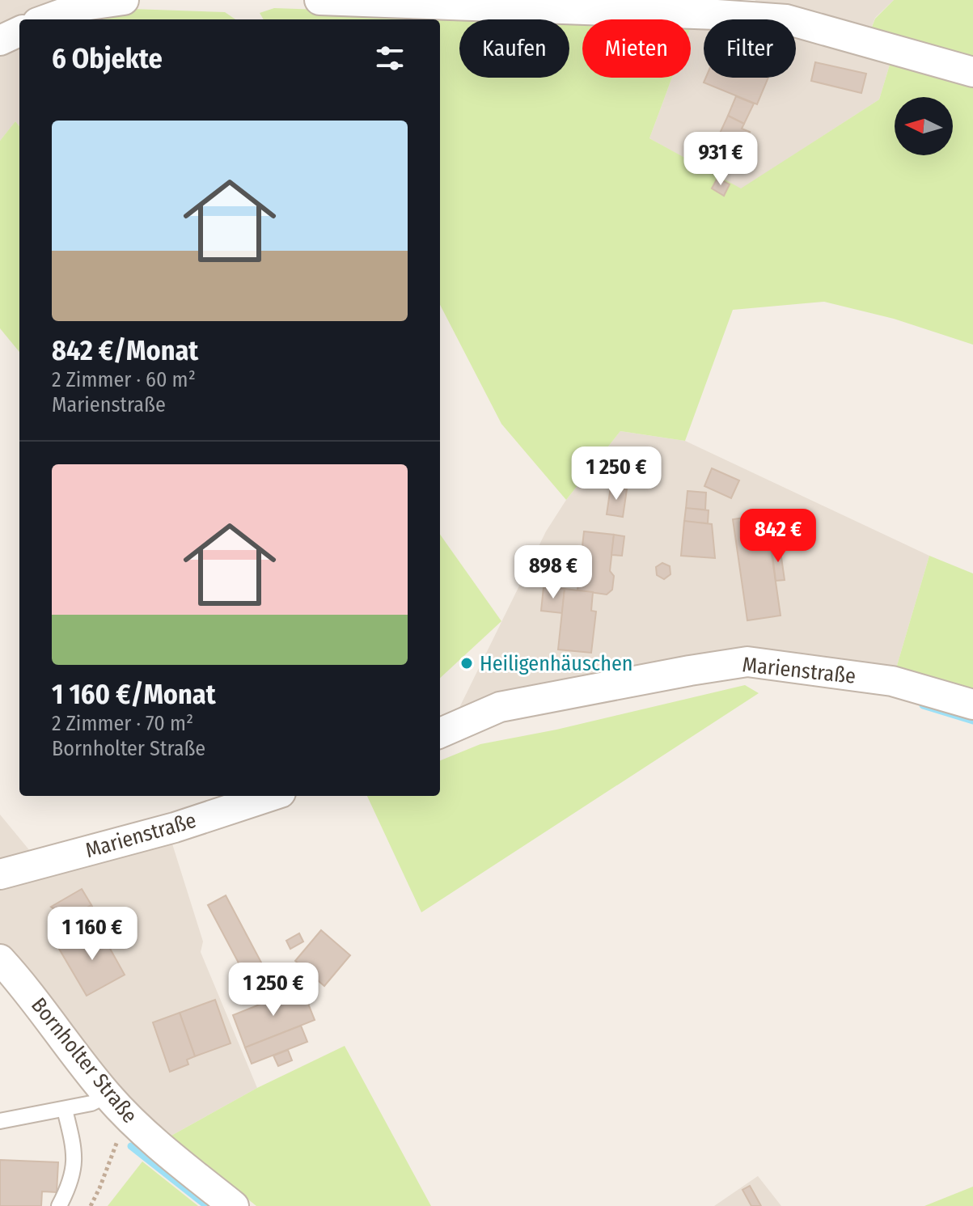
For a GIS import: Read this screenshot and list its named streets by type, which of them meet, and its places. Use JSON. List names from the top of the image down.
{
  "streets": {
    "street": ["Marienstraße", "Bornholter Straße"]
  },
  "places": ["Heiligenhäuschen"],
  "north": "left",
  "page": {
    "chip": ["Kaufen", "Mieten", "Filter"],
    "heading": "6 Objekte",
    "list": [
      {
        "name": "842 €/Monat",
        "note": "2 Zimmer · 60 m² · Marienstraße"
      },
      {
        "name": "1 160 €/Monat",
        "note": "2 Zimmer · 70 m² · Bornholter Straße"
      }
    ],
    "price": [
      "931 €",
      "1 250 €",
      "842 €",
      "898 €",
      "1 160 €",
      "1 250 €"
    ]
  }
}
